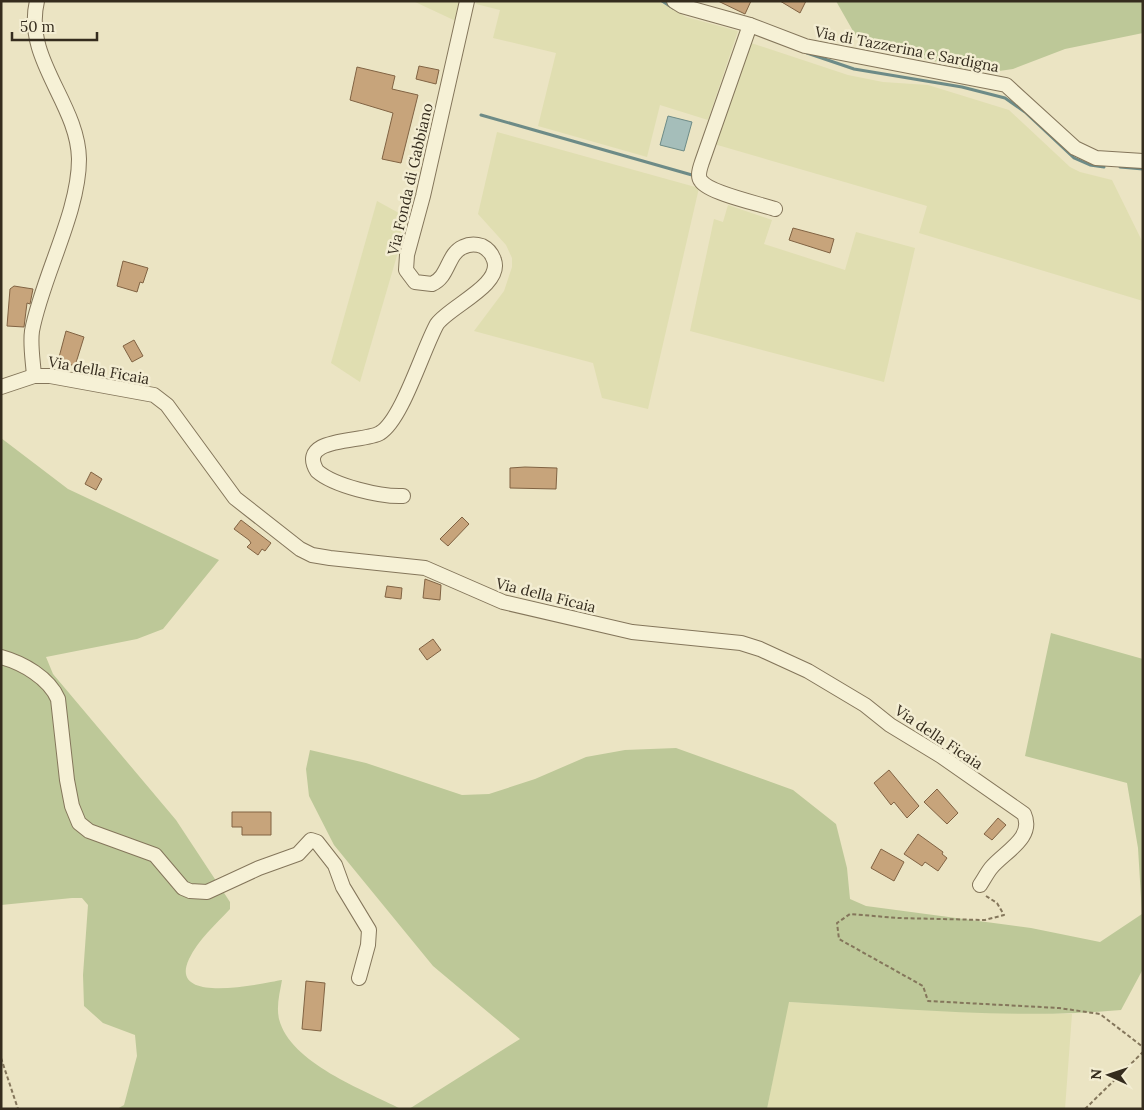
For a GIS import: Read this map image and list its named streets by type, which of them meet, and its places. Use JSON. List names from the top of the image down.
{
  "streets": {
    "street": ["Via di Tazzerina e Sardigna", "Via Fonda di Gabbiano", "Via della Ficaia"]
  },
  "scale_bar": "50 m",
  "north": "left"
}
